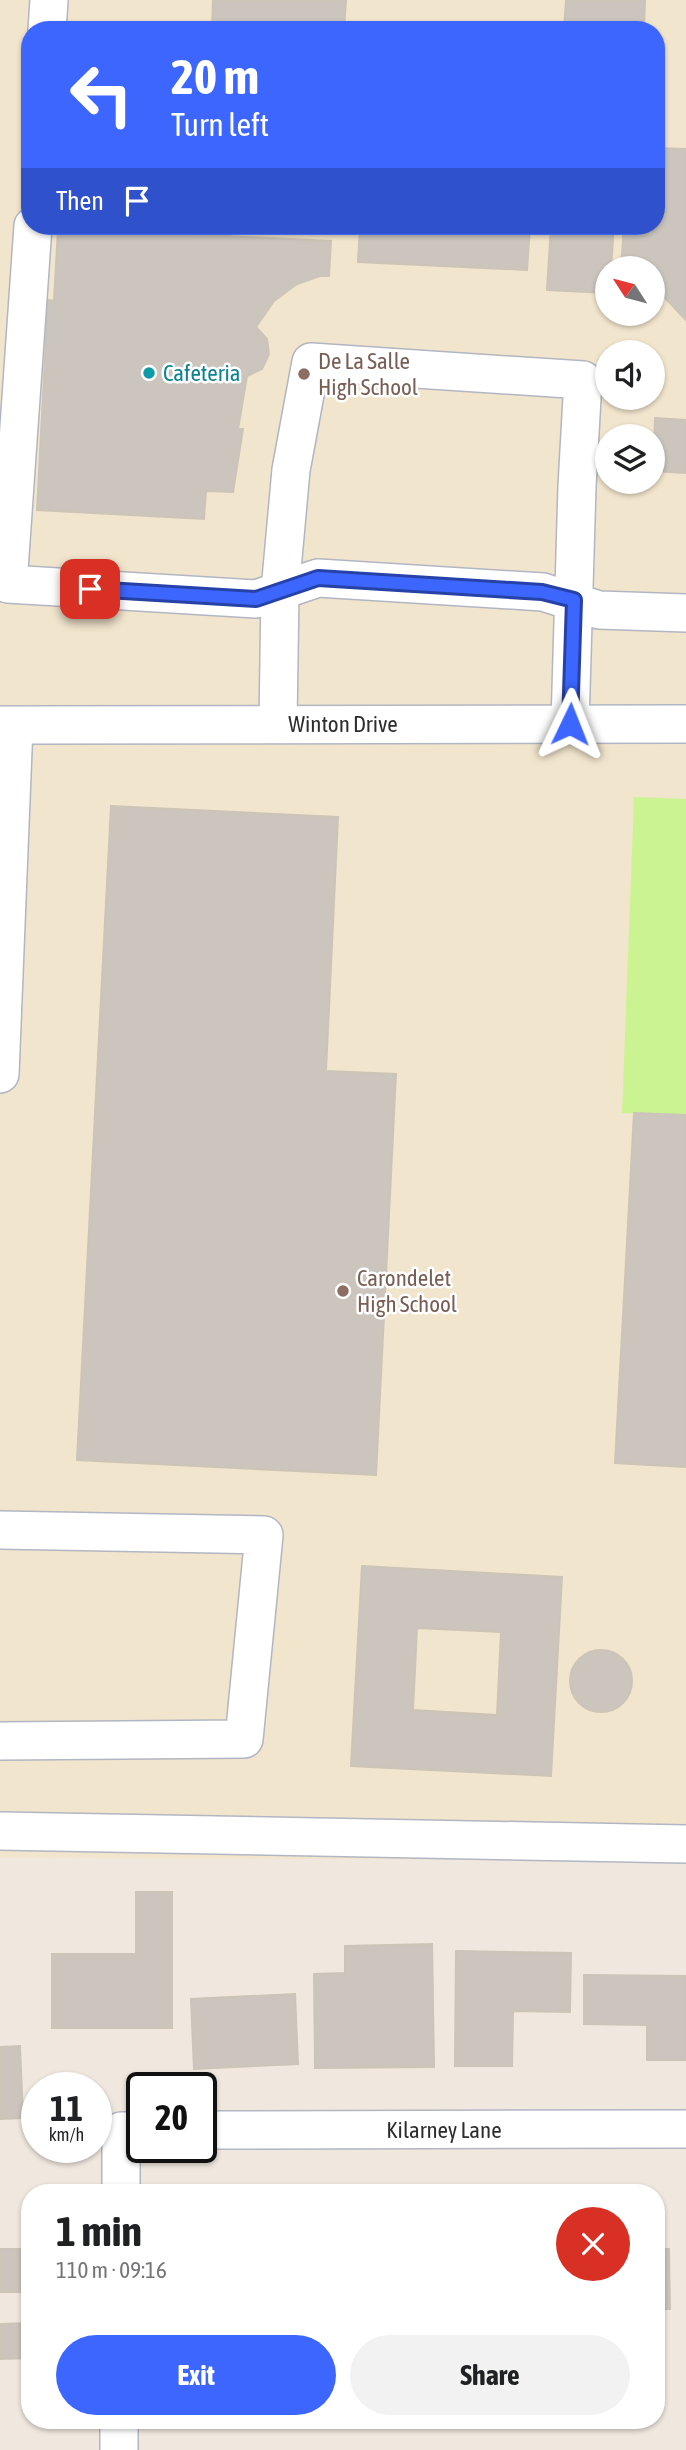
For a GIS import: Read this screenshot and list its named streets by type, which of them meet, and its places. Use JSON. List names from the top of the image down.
{
  "streets": {
    "street": ["Winton Drive", "Kilarney Lane"]
  },
  "places": ["Cafeteria", "De La Salle High School", "Carondelet High School"],
  "north": "top left",
  "page": {
    "turn": ["20 m", "Turn left"],
    "then": "Then",
    "speed": "11 km/h",
    "limit": "20",
    "heading": ["1 min", "110 m · 09:16"],
    "buttons": ["Exit", "Share"]
  }
}
